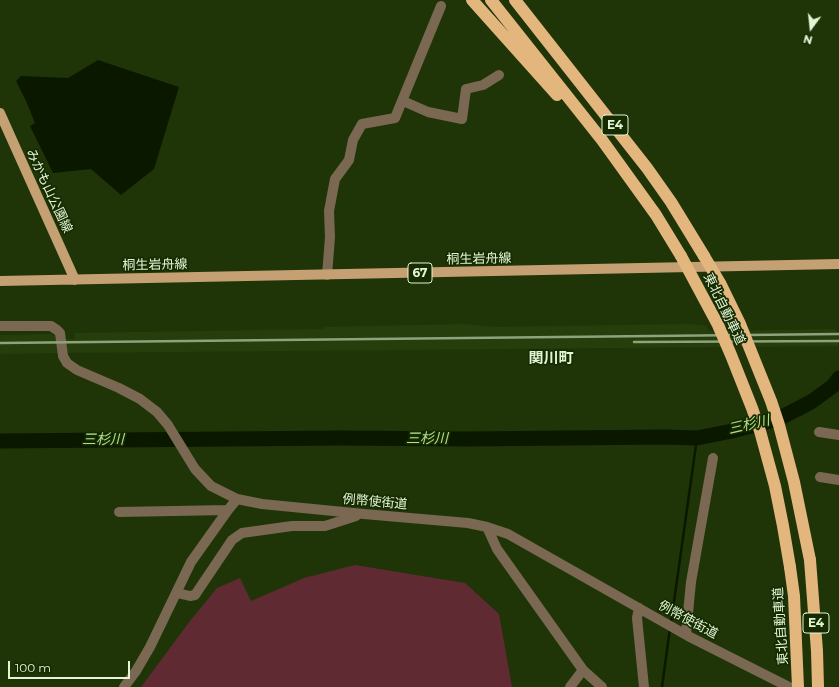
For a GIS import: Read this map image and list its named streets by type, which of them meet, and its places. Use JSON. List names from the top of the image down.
{
  "streets": {
    "highway": ["E4", "東北自動車道"],
    "main road": ["みかも山公園線", "桐生岩舟線", "67"],
    "street": ["例幣使街道"]
  },
  "crossings": [
    ["みかも山公園線", "桐生岩舟線"]
  ],
  "districts": ["関川町"],
  "water": ["三杉川"],
  "scale_bar": "100 m",
  "north": "bottom"
}
